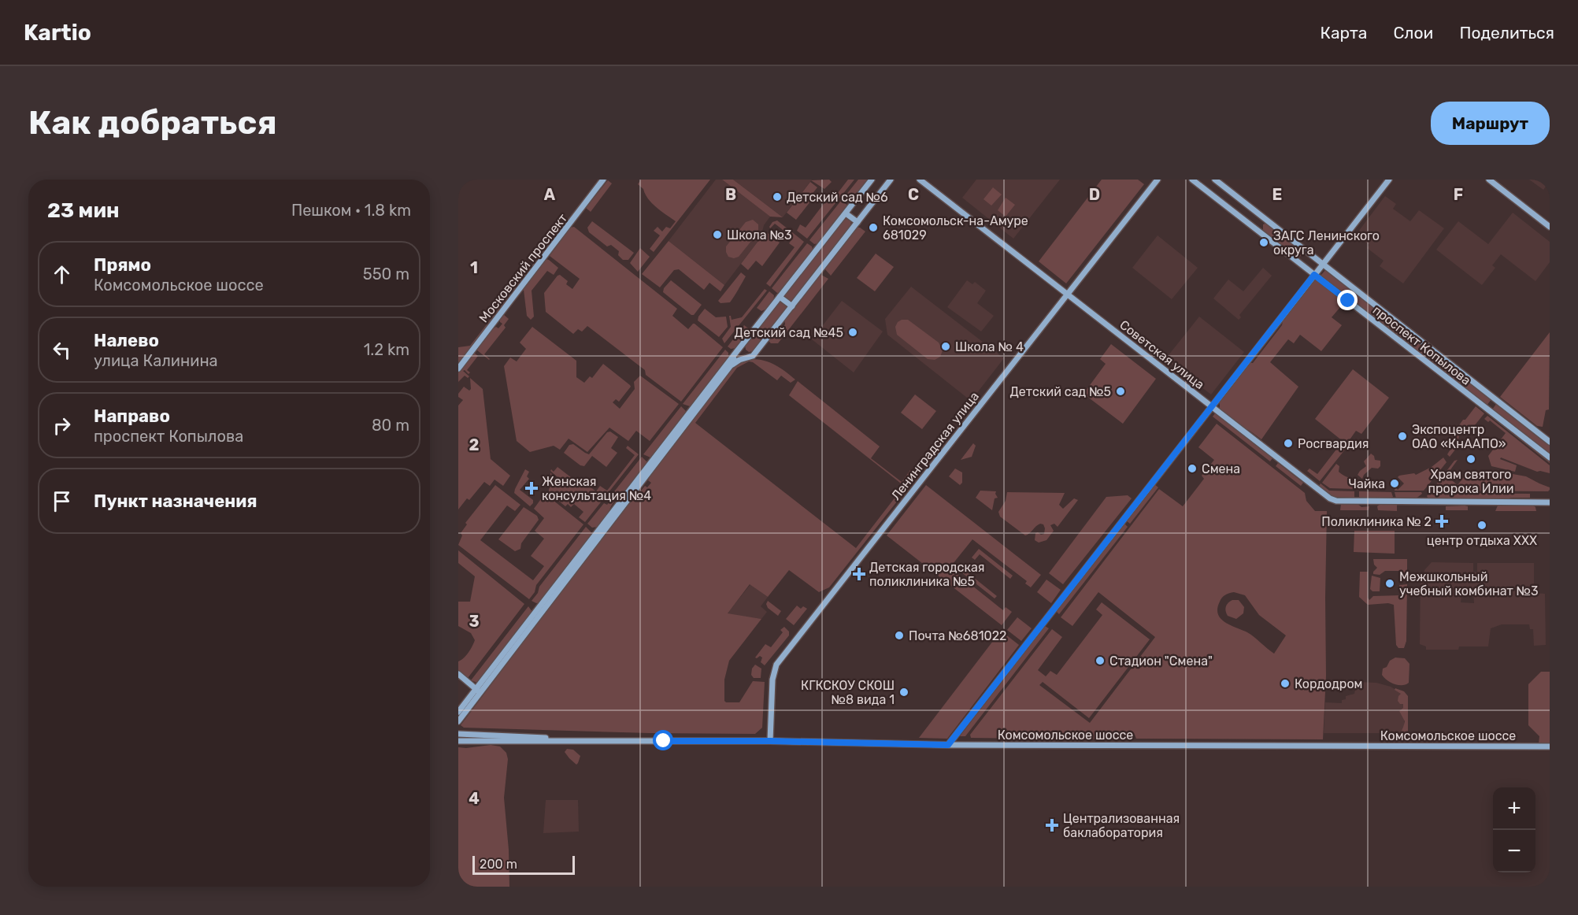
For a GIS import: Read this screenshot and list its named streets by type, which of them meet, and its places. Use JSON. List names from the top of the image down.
{
  "streets": {
    "main road": [
      "Московский проспект",
      "проспект Копылова",
      "Советская улица",
      "Ленинградская улица",
      "Комсомольское шоссе"
    ]
  },
  "crossings": [
    ["Советская улица", "Ленинградская улица"],
    ["Ленинградская улица", "Комсомольское шоссе"]
  ],
  "places": {
    "other": [
      "Детский сад №6",
      "Комсомольск-на-Амуре 681029",
      "Школа №3",
      "ЗАГС Ленинского округа",
      "Детский сад №45",
      "Школа № 4",
      "Детский сад №5",
      "Экспоцентр ОАО «КнААПО»",
      "Росгвардия",
      "Храм святого пророка Илии",
      "Смена",
      "Чайка",
      "центр отдыха ХХХ",
      "Межшкольный учебный комбинат №3",
      "Почта №681022",
      "Стадион \"Смена\"",
      "Кордодром",
      "КГКСКОУ СКОШ №8 вида 1"
    ],
    "health": [
      "Женская консультация №4",
      "Поликлиника № 2",
      "Детская городская поликлиника №5",
      "Централизованная баклаборатория"
    ]
  },
  "scale_bar": "200 m",
  "page": {
    "header": "Kartio",
    "nav": ["Карта", "Слои", "Поделиться"],
    "buttons": "Маршрут",
    "title": "Как добраться",
    "heading": ["23 мин", "Пешком · 1.8 km"],
    "list": [
      ["Прямо", "Комсомольское шоссе", "550 m"],
      ["Налево", "улица Калинина", "1.2 km"],
      ["Направо", "проспект Копылова", "80 m"],
      "Пункт назначения"
    ],
    "map_buttons": ["+", "−"],
    "scale": "200 m"
  },
  "grid": {
    "columns": [
      "A",
      "B",
      "C",
      "D",
      "E",
      "F"
    ],
    "rows": [
      "1",
      "2",
      "3",
      "4"
    ]
  }
}
